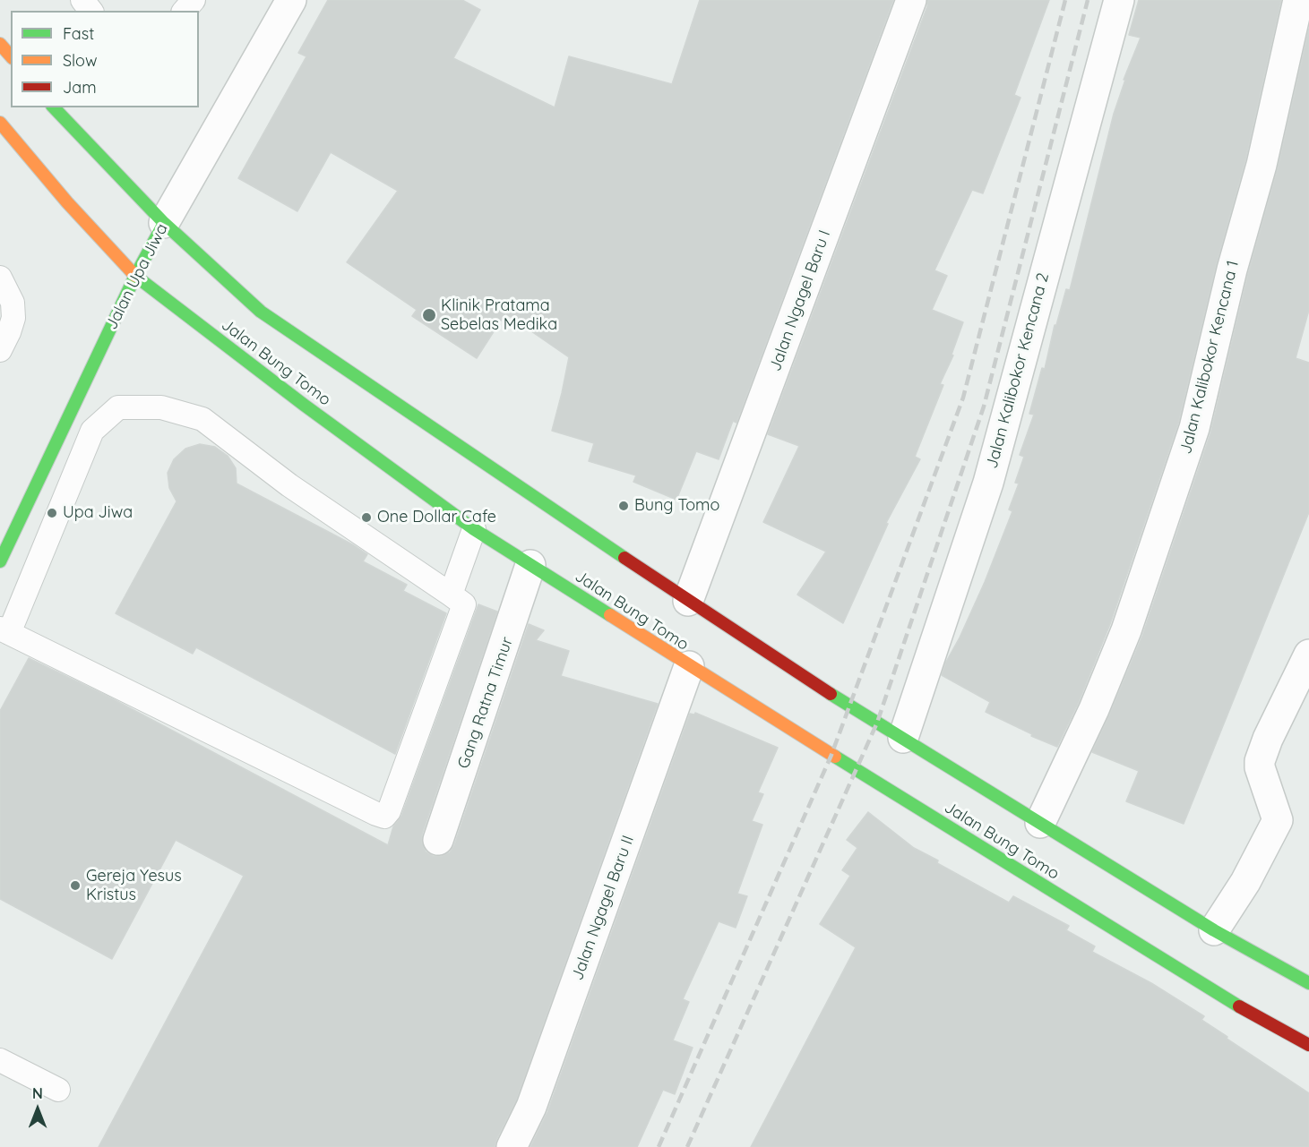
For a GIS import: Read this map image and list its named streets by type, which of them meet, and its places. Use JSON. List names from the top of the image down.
{
  "streets": {
    "main road": ["Jalan Upa Jiwa", "Jalan Bung Tomo"],
    "street": [
      "Jalan Ngagel Baru I",
      "Jalan Kalibokor Kencana 1",
      "Jalan Kalibokor Kencana 2",
      "Gang Ratna Timur",
      "Jalan Ngagel Baru II"
    ]
  },
  "crossings": [
    ["Jalan Upa Jiwa", "Jalan Bung Tomo"],
    ["Jalan Ngagel Baru I", "Jalan Bung Tomo"],
    ["Jalan Kalibokor Kencana 1", "Jalan Bung Tomo"],
    ["Jalan Bung Tomo", "Jalan Kalibokor Kencana 2"],
    ["Jalan Bung Tomo", "Gang Ratna Timur"],
    ["Jalan Bung Tomo", "Jalan Ngagel Baru II"]
  ],
  "places": [
    "Klinik Pratama Sebelas Medika",
    "Bung Tomo",
    "Upa Jiwa",
    "One Dollar Cafe",
    "Gereja Yesus Kristus"
  ],
  "legend": ["Fast", "Slow", "Jam"],
  "north": "top"
}
